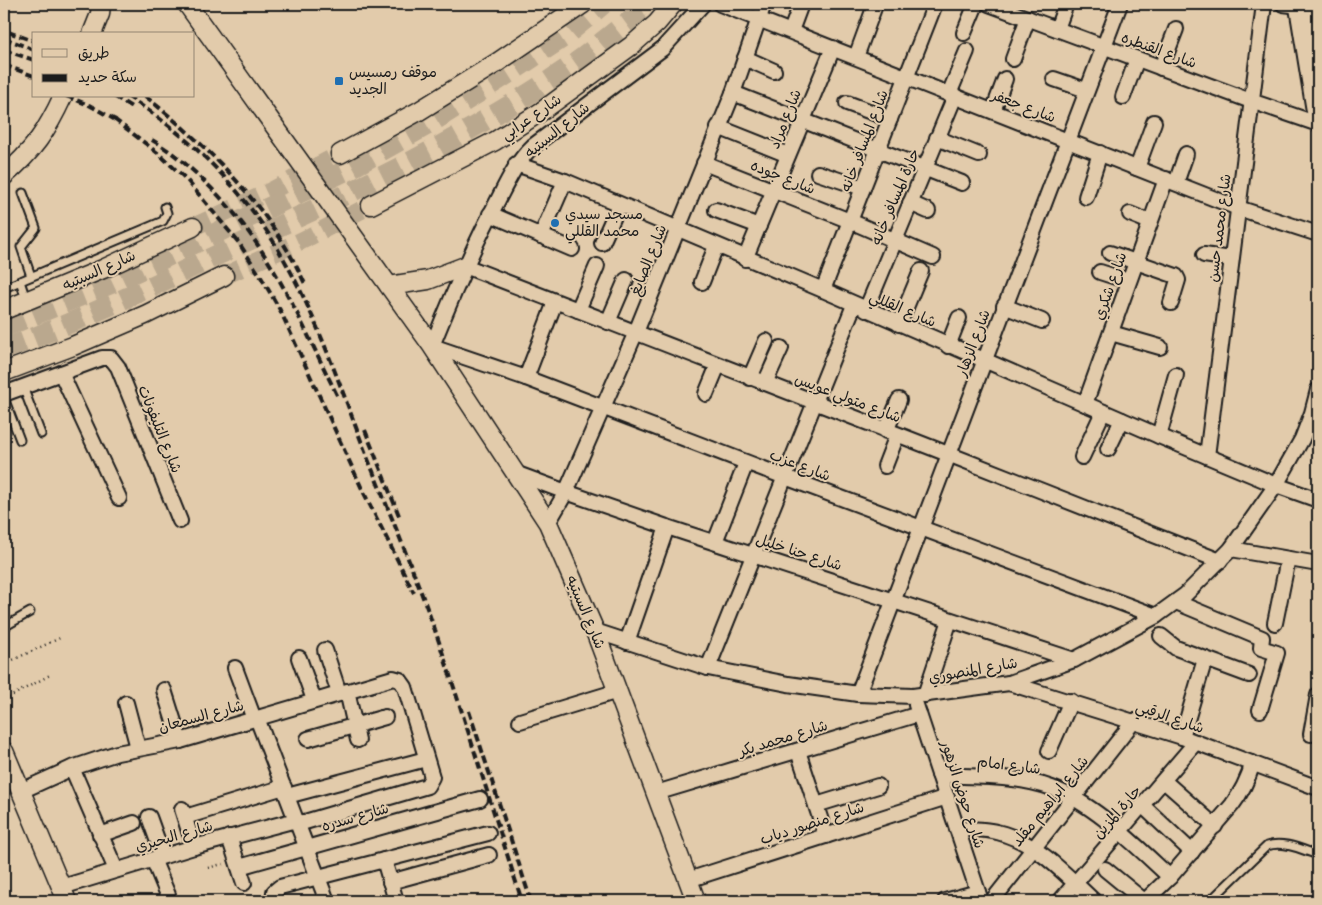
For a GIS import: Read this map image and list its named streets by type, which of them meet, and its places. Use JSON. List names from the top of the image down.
{
  "streets": {
    "street": [
      "شارع القنطره",
      "شارع جعفر",
      "شارع عرابي",
      "شارع مراد",
      "شارع السبتيه",
      "شارع المسافر خانه",
      "شارع جوده",
      "حارة المسافر خانه",
      "شارع محمد حسن",
      "شارع الصايغ",
      "شارع شكري",
      "شارع القللي",
      "شارع الزهار",
      "شارع متولي عويس",
      "شارع التليفونات",
      "شارع عزب",
      "شارع حنا خليل",
      "شارع المنصوري",
      "شارع السمعان",
      "شارع الرقبي",
      "شارع محمد بكر",
      "شارع امام",
      "شارع حوض الزهور",
      "شارع ابراهيم مقلد",
      "حارة المزين",
      "شارع سدره",
      "شارع منصور دياب",
      "شارع البحيري"
    ]
  },
  "crossings": [
    ["شارع القنطره", "شارع محمد حسن"],
    ["شارع القنطره", "شارع الزهار"],
    ["شارع جعفر", "شارع مراد"],
    ["شارع جعفر", "شارع المسافر خانه"],
    ["شارع جعفر", "حارة المسافر خانه"],
    ["شارع جعفر", "شارع محمد حسن"],
    ["شارع جعفر", "شارع الصايغ"],
    ["شارع جعفر", "شارع شكري"],
    ["شارع جعفر", "شارع الزهار"],
    ["شارع مراد", "شارع جوده"],
    ["شارع مراد", "شارع القللي"],
    ["شارع السبتيه", "شارع الصايغ"],
    ["شارع السبتيه", "شارع القللي"],
    ["شارع السبتيه", "شارع متولي عويس"],
    ["شارع السبتيه", "شارع عزب"],
    ["شارع السبتيه", "شارع حنا خليل"],
    ["شارع السبتيه", "شارع المنصوري"],
    ["شارع السبتيه", "شارع محمد بكر"],
    ["شارع السبتيه", "شارع منصور دياب"],
    ["شارع المسافر خانه", "شارع جوده"],
    ["شارع المسافر خانه", "شارع القللي"],
    ["شارع جوده", "حارة المسافر خانه"],
    ["شارع جوده", "شارع الصايغ"],
    ["حارة المسافر خانه", "شارع القللي"],
    ["حارة المسافر خانه", "شارع متولي عويس"],
    ["حارة المسافر خانه", "شارع عزب"],
    ["حارة المسافر خانه", "شارع حنا خليل"],
    ["حارة المسافر خانه", "شارع المنصوري"],
    ["شارع محمد حسن", "شارع القللي"],
    ["شارع الصايغ", "شارع القللي"],
    ["شارع الصايغ", "شارع متولي عويس"],
    ["شارع الصايغ", "شارع عزب"],
    ["شارع الصايغ", "شارع حنا خليل"],
    ["شارع شكري", "شارع القللي"],
    ["شارع القللي", "شارع الزهار"],
    ["شارع القللي", "شارع المنصوري"],
    ["شارع الزهار", "شارع متولي عويس"],
    ["شارع الزهار", "شارع عزب"],
    ["شارع الزهار", "شارع حنا خليل"],
    ["شارع الزهار", "شارع المنصوري"],
    ["شارع متولي عويس", "شارع المنصوري"],
    ["شارع عزب", "شارع المنصوري"],
    ["شارع حنا خليل", "شارع المنصوري"],
    ["شارع المنصوري", "شارع الرقبي"],
    ["شارع المنصوري", "شارع حوض الزهور"],
    ["شارع السمعان", "شارع البحيري"],
    ["شارع الرقبي", "شارع ابراهيم مقلد"],
    ["شارع الرقبي", "حارة المزين"],
    ["شارع محمد بكر", "شارع حوض الزهور"],
    ["شارع امام", "شارع حوض الزهور"],
    ["شارع امام", "شارع ابراهيم مقلد"],
    ["شارع امام", "حارة المزين"],
    ["شارع حوض الزهور", "شارع منصور دياب"]
  ],
  "places": {
    "transit": ["موقف رمسيس الجديد"],
    "other": ["مسجد سيدي محمد القللي"]
  },
  "legend": ["طريق", "سكة حديد"]
}
